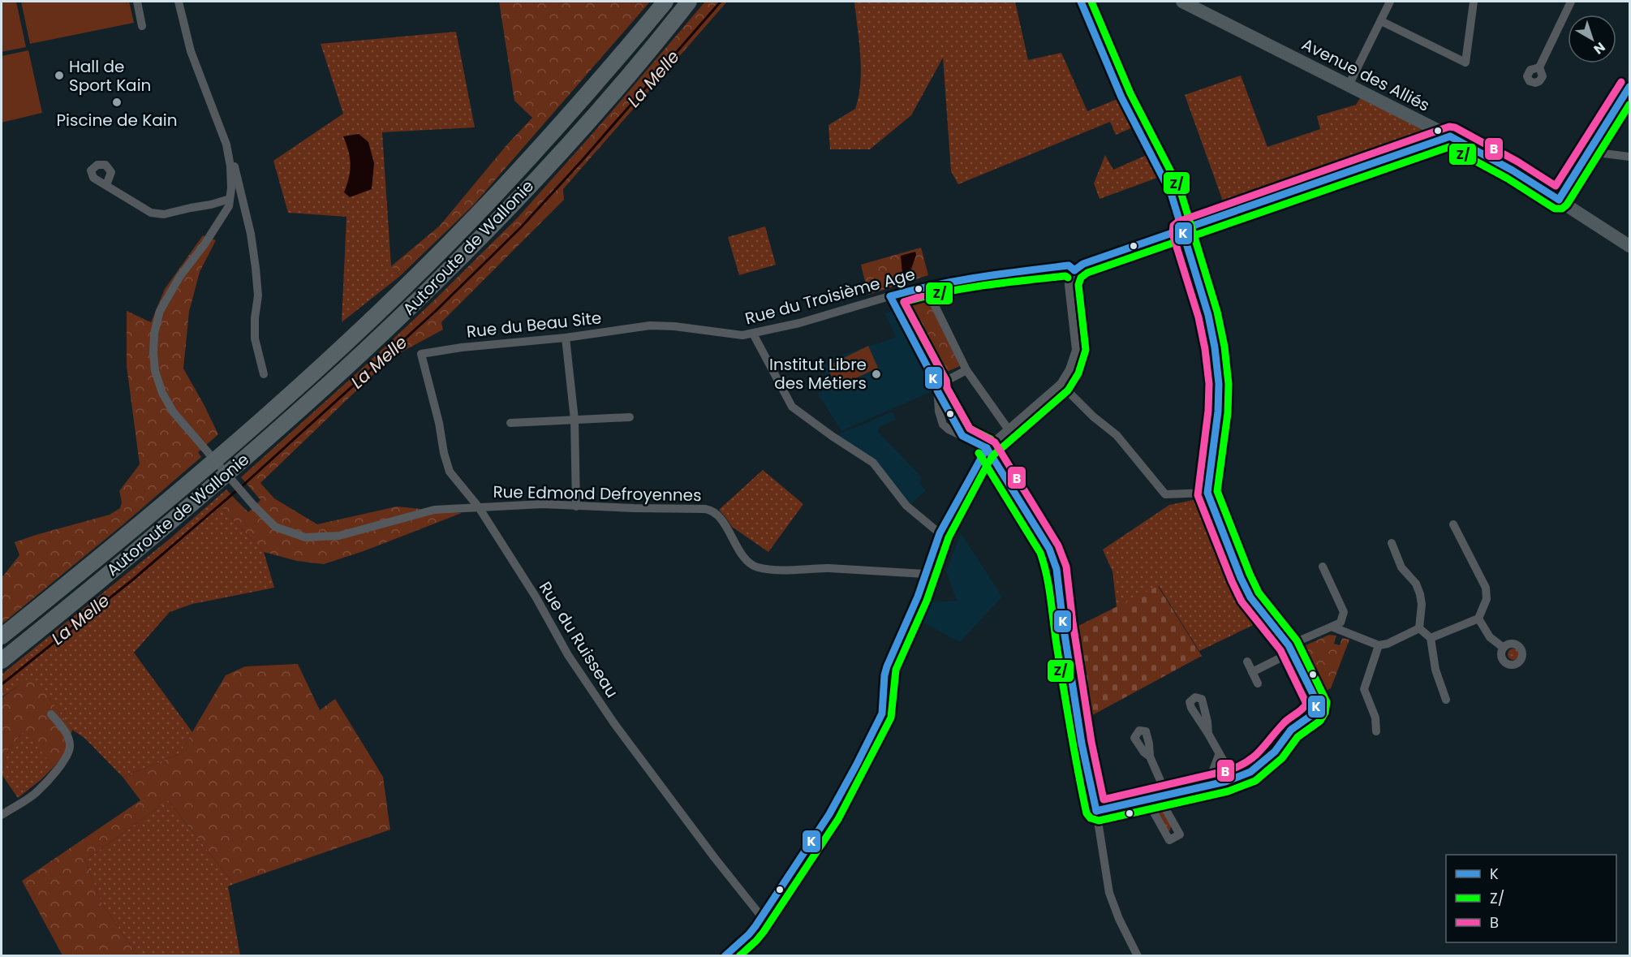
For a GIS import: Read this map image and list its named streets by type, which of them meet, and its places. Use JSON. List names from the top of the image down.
{
  "streets": {
    "highway": ["Autoroute de Wallonie"],
    "main road": ["Avenue des Alliés"],
    "street": [
      "Rue du Troisième Age",
      "Rue du Beau Site",
      "Rue Edmond Defroyennes",
      "Rue du Ruisseau"
    ]
  },
  "crossings": [
    ["Rue du Troisième Age", "Rue du Beau Site"],
    ["Rue du Beau Site", "Rue du Ruisseau"],
    ["Rue Edmond Defroyennes", "Rue du Ruisseau"]
  ],
  "water": ["La Melle"],
  "places": ["Hall de Sport Kain", "Piscine de Kain", "Institut Libre des Métiers"],
  "lines": ["transit line K", "transit line Z/", "transit line B"],
  "legend": ["K", "Z/", "B"],
  "north": "bottom right"
}
